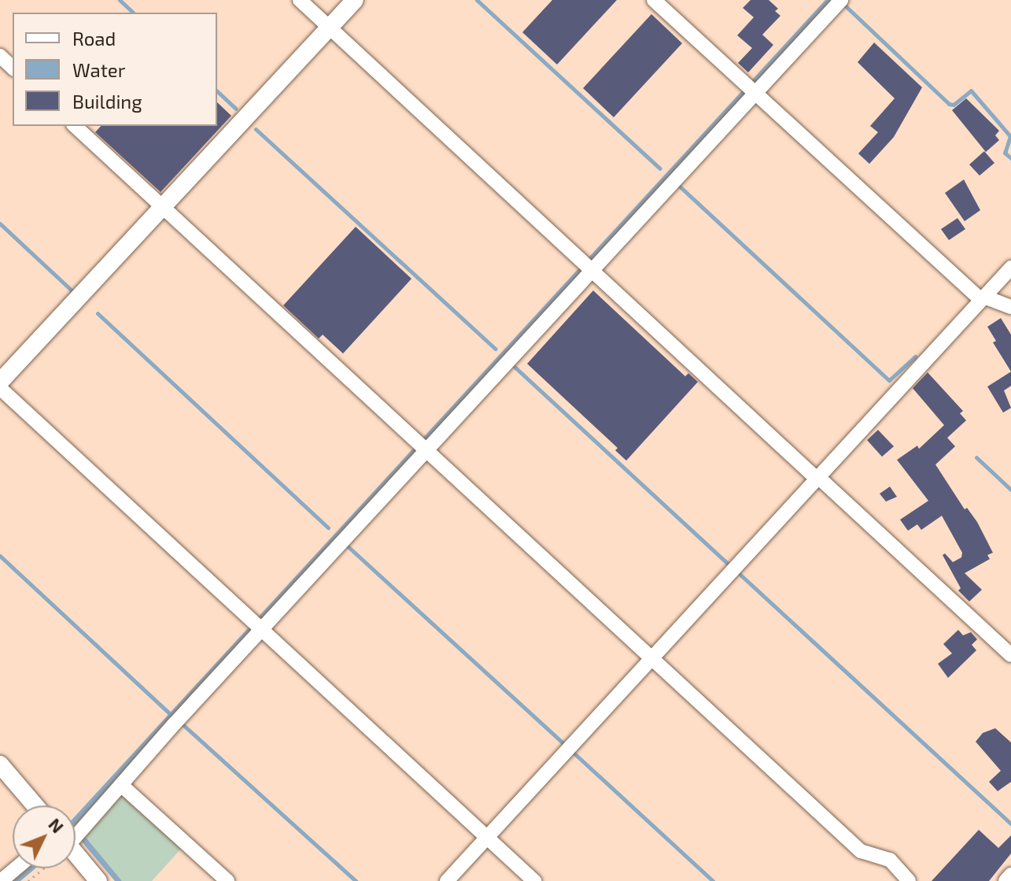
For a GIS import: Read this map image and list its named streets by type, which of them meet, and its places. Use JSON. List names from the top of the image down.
{
  "legend": ["Road", "Water", "Building"],
  "north": "top right"
}
